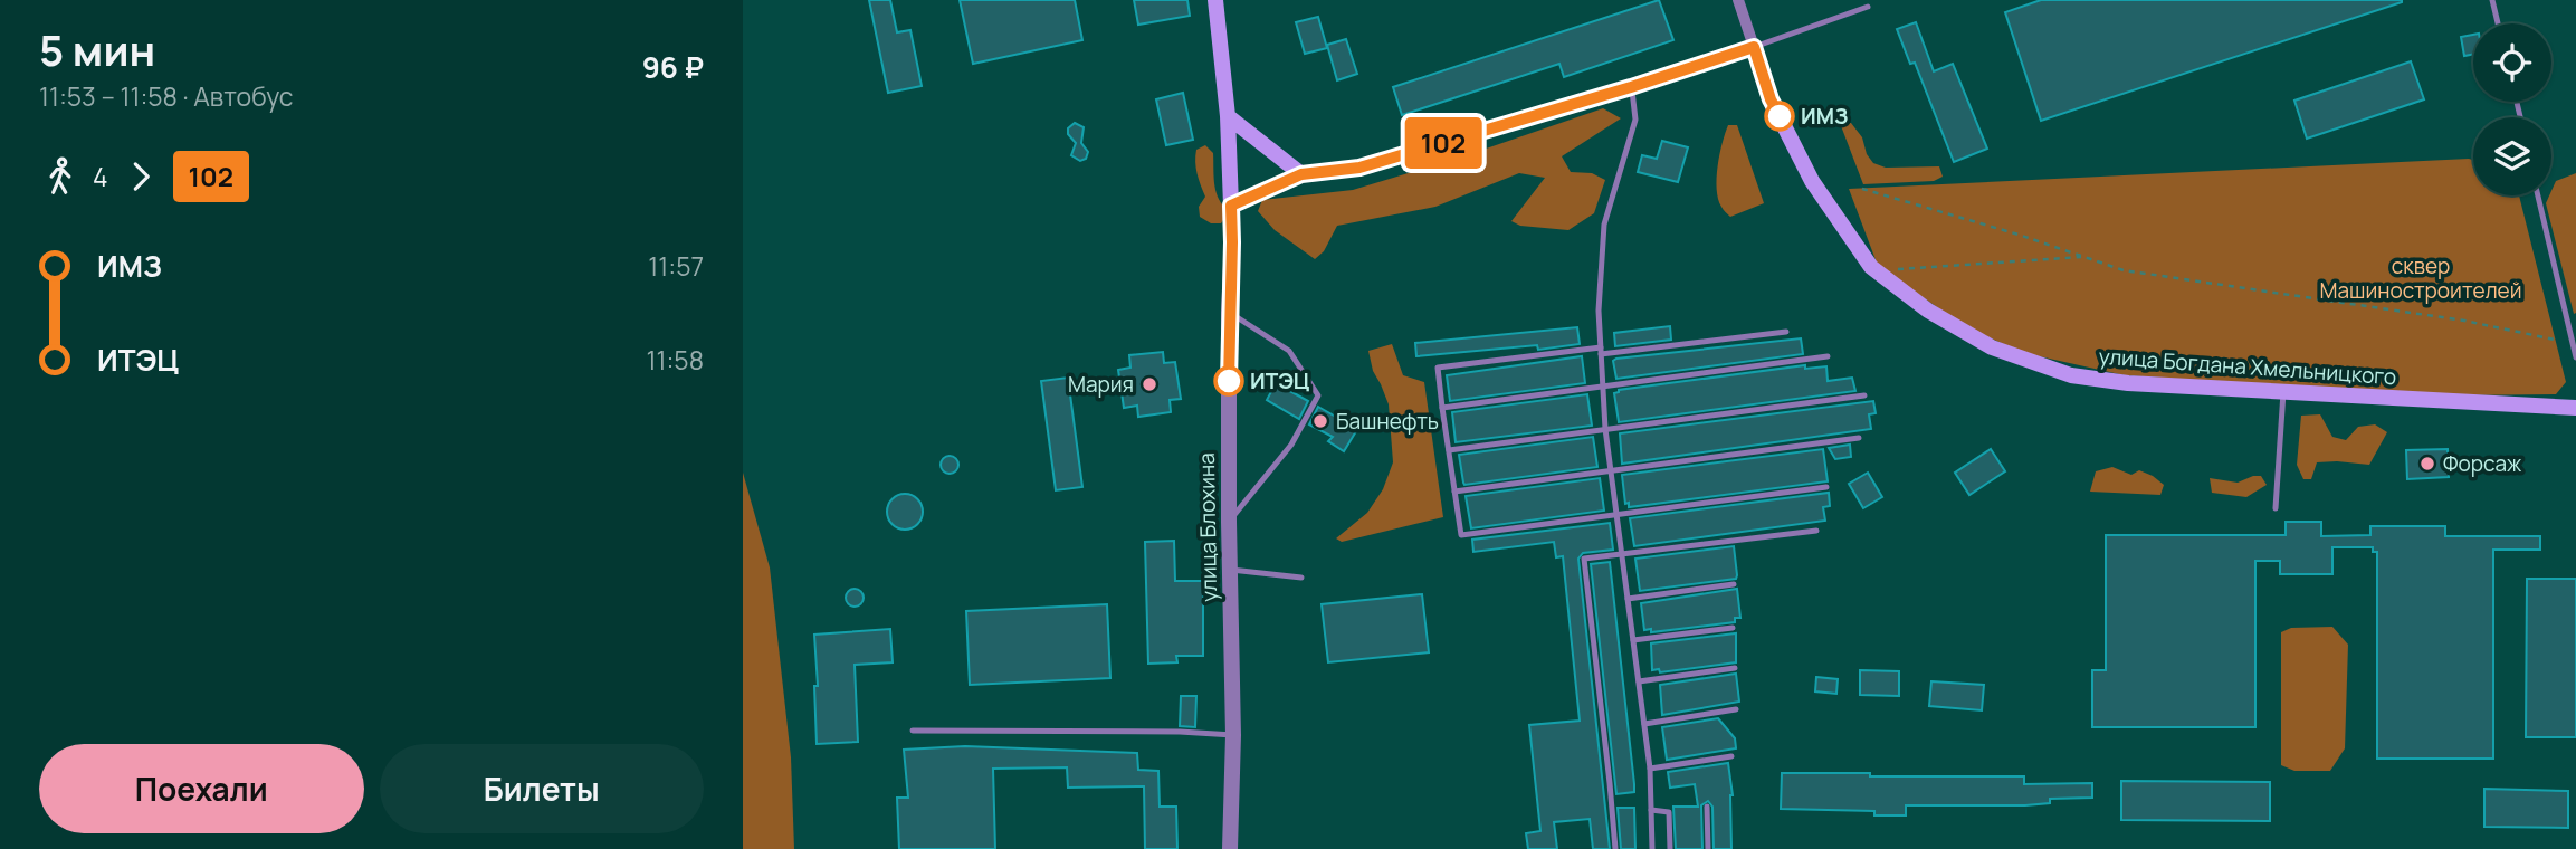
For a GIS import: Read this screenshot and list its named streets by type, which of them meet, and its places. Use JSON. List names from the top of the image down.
{
  "streets": {
    "main road": ["улица Богдана Хмельницкого", "улица Блохина"]
  },
  "parks": ["сквер Машиностроителей"],
  "places": [
    "ИМЗ",
    "ИТЭЦ",
    "Мария",
    "Башнефть",
    "Форсаж"
  ],
  "lines": ["bus line 102"],
  "page": {
    "heading": ["5 мин", "11:53 – 11:58 · Автобус", "96 ₽"],
    "on_map": "102",
    "legs": ["4", "102"],
    "list": [
      {
        "name": "ИМЗ",
        "value": "11:57"
      },
      {
        "name": "ИТЭЦ",
        "value": "11:58"
      }
    ],
    "buttons": ["Поехали", "Билеты"]
  }
}
